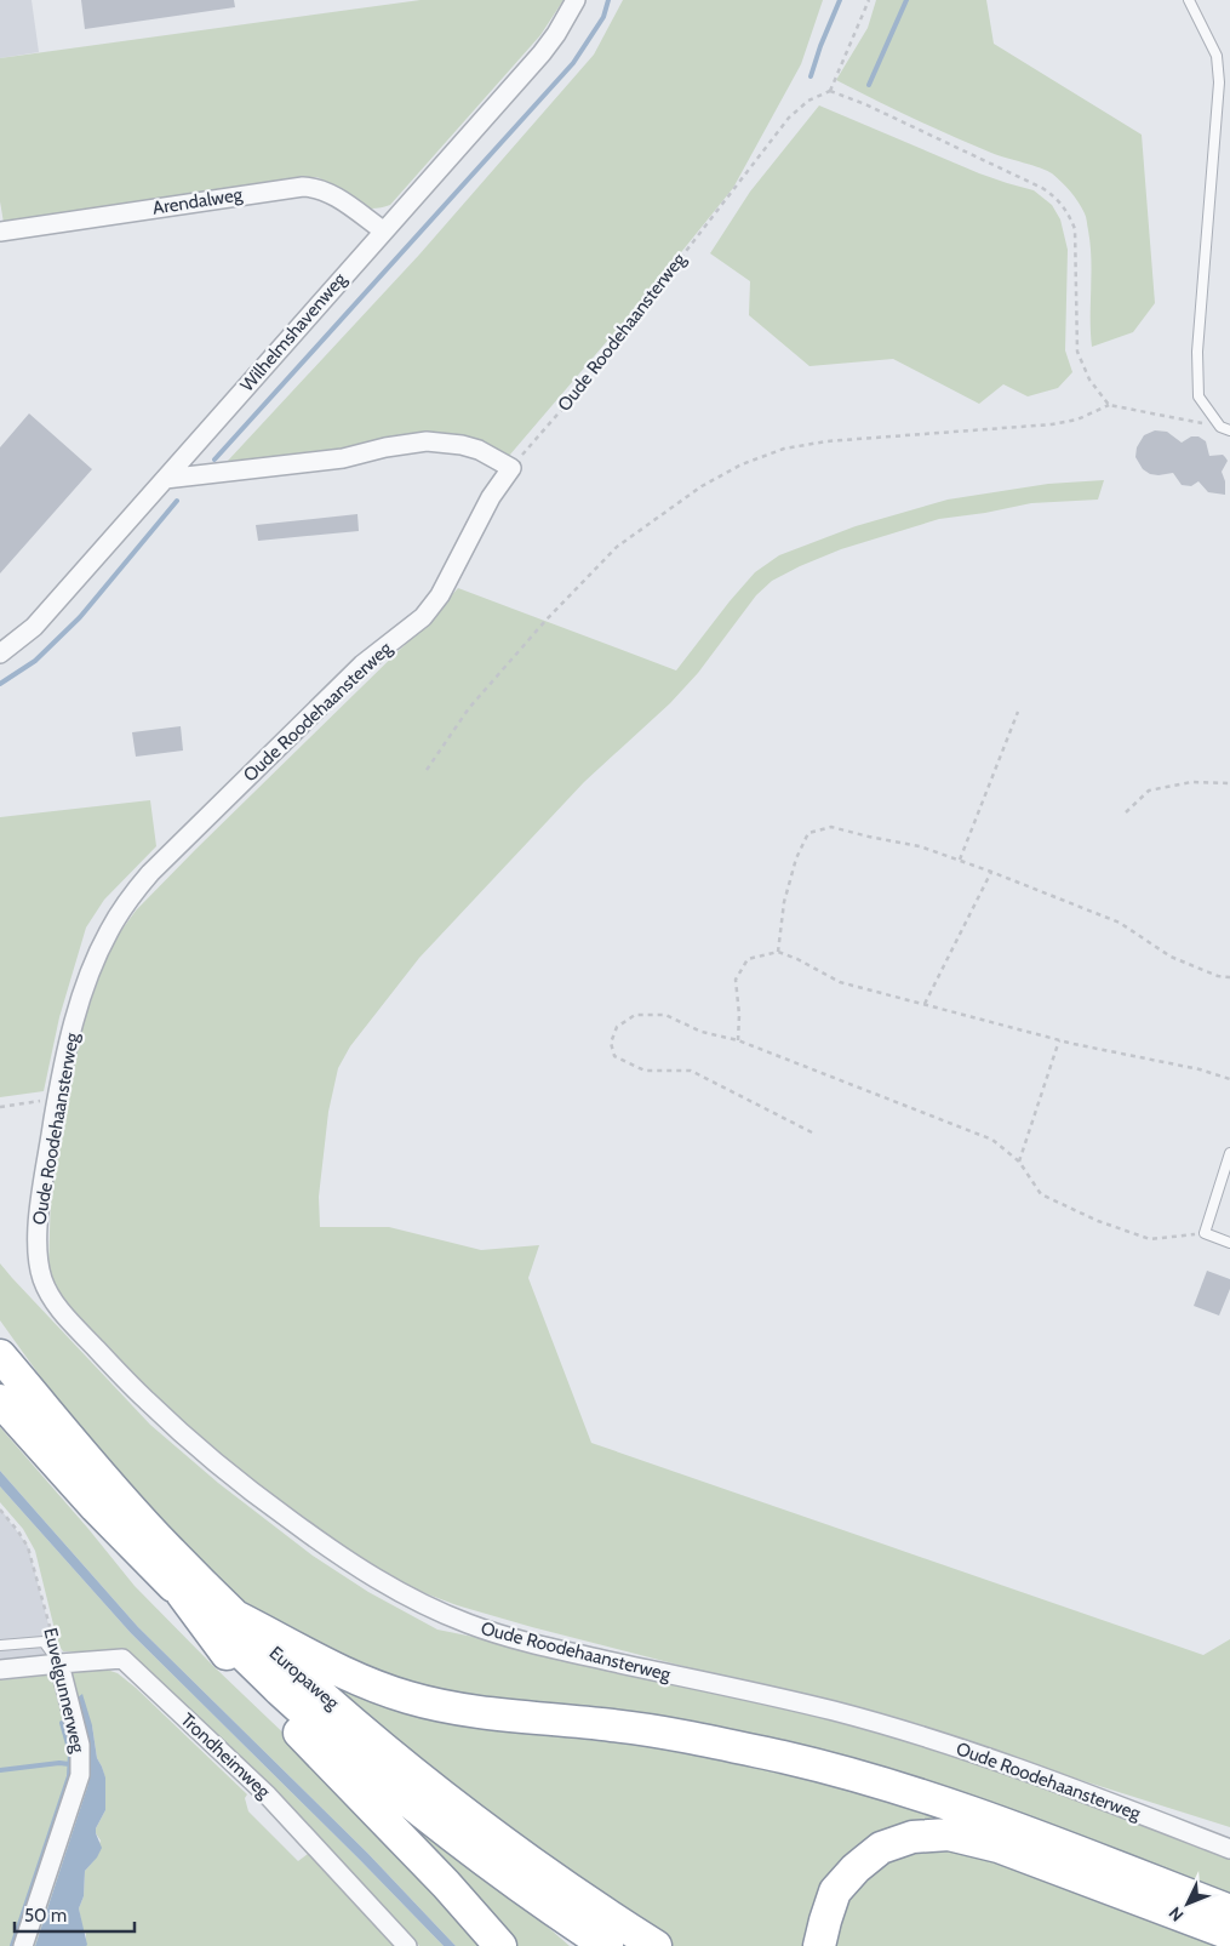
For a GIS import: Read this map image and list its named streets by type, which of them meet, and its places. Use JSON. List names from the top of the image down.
{
  "streets": {
    "highway": ["Europaweg"],
    "street": [
      "Arendalweg",
      "Wilhelmshavenweg",
      "Oude Roodehaansterweg",
      "Euvelgunnerweg",
      "Trondheimweg"
    ]
  },
  "crossings": [
    ["Arendalweg", "Wilhelmshavenweg"],
    ["Euvelgunnerweg", "Trondheimweg"]
  ],
  "scale_bar": "50 m",
  "north": "bottom left"
}
